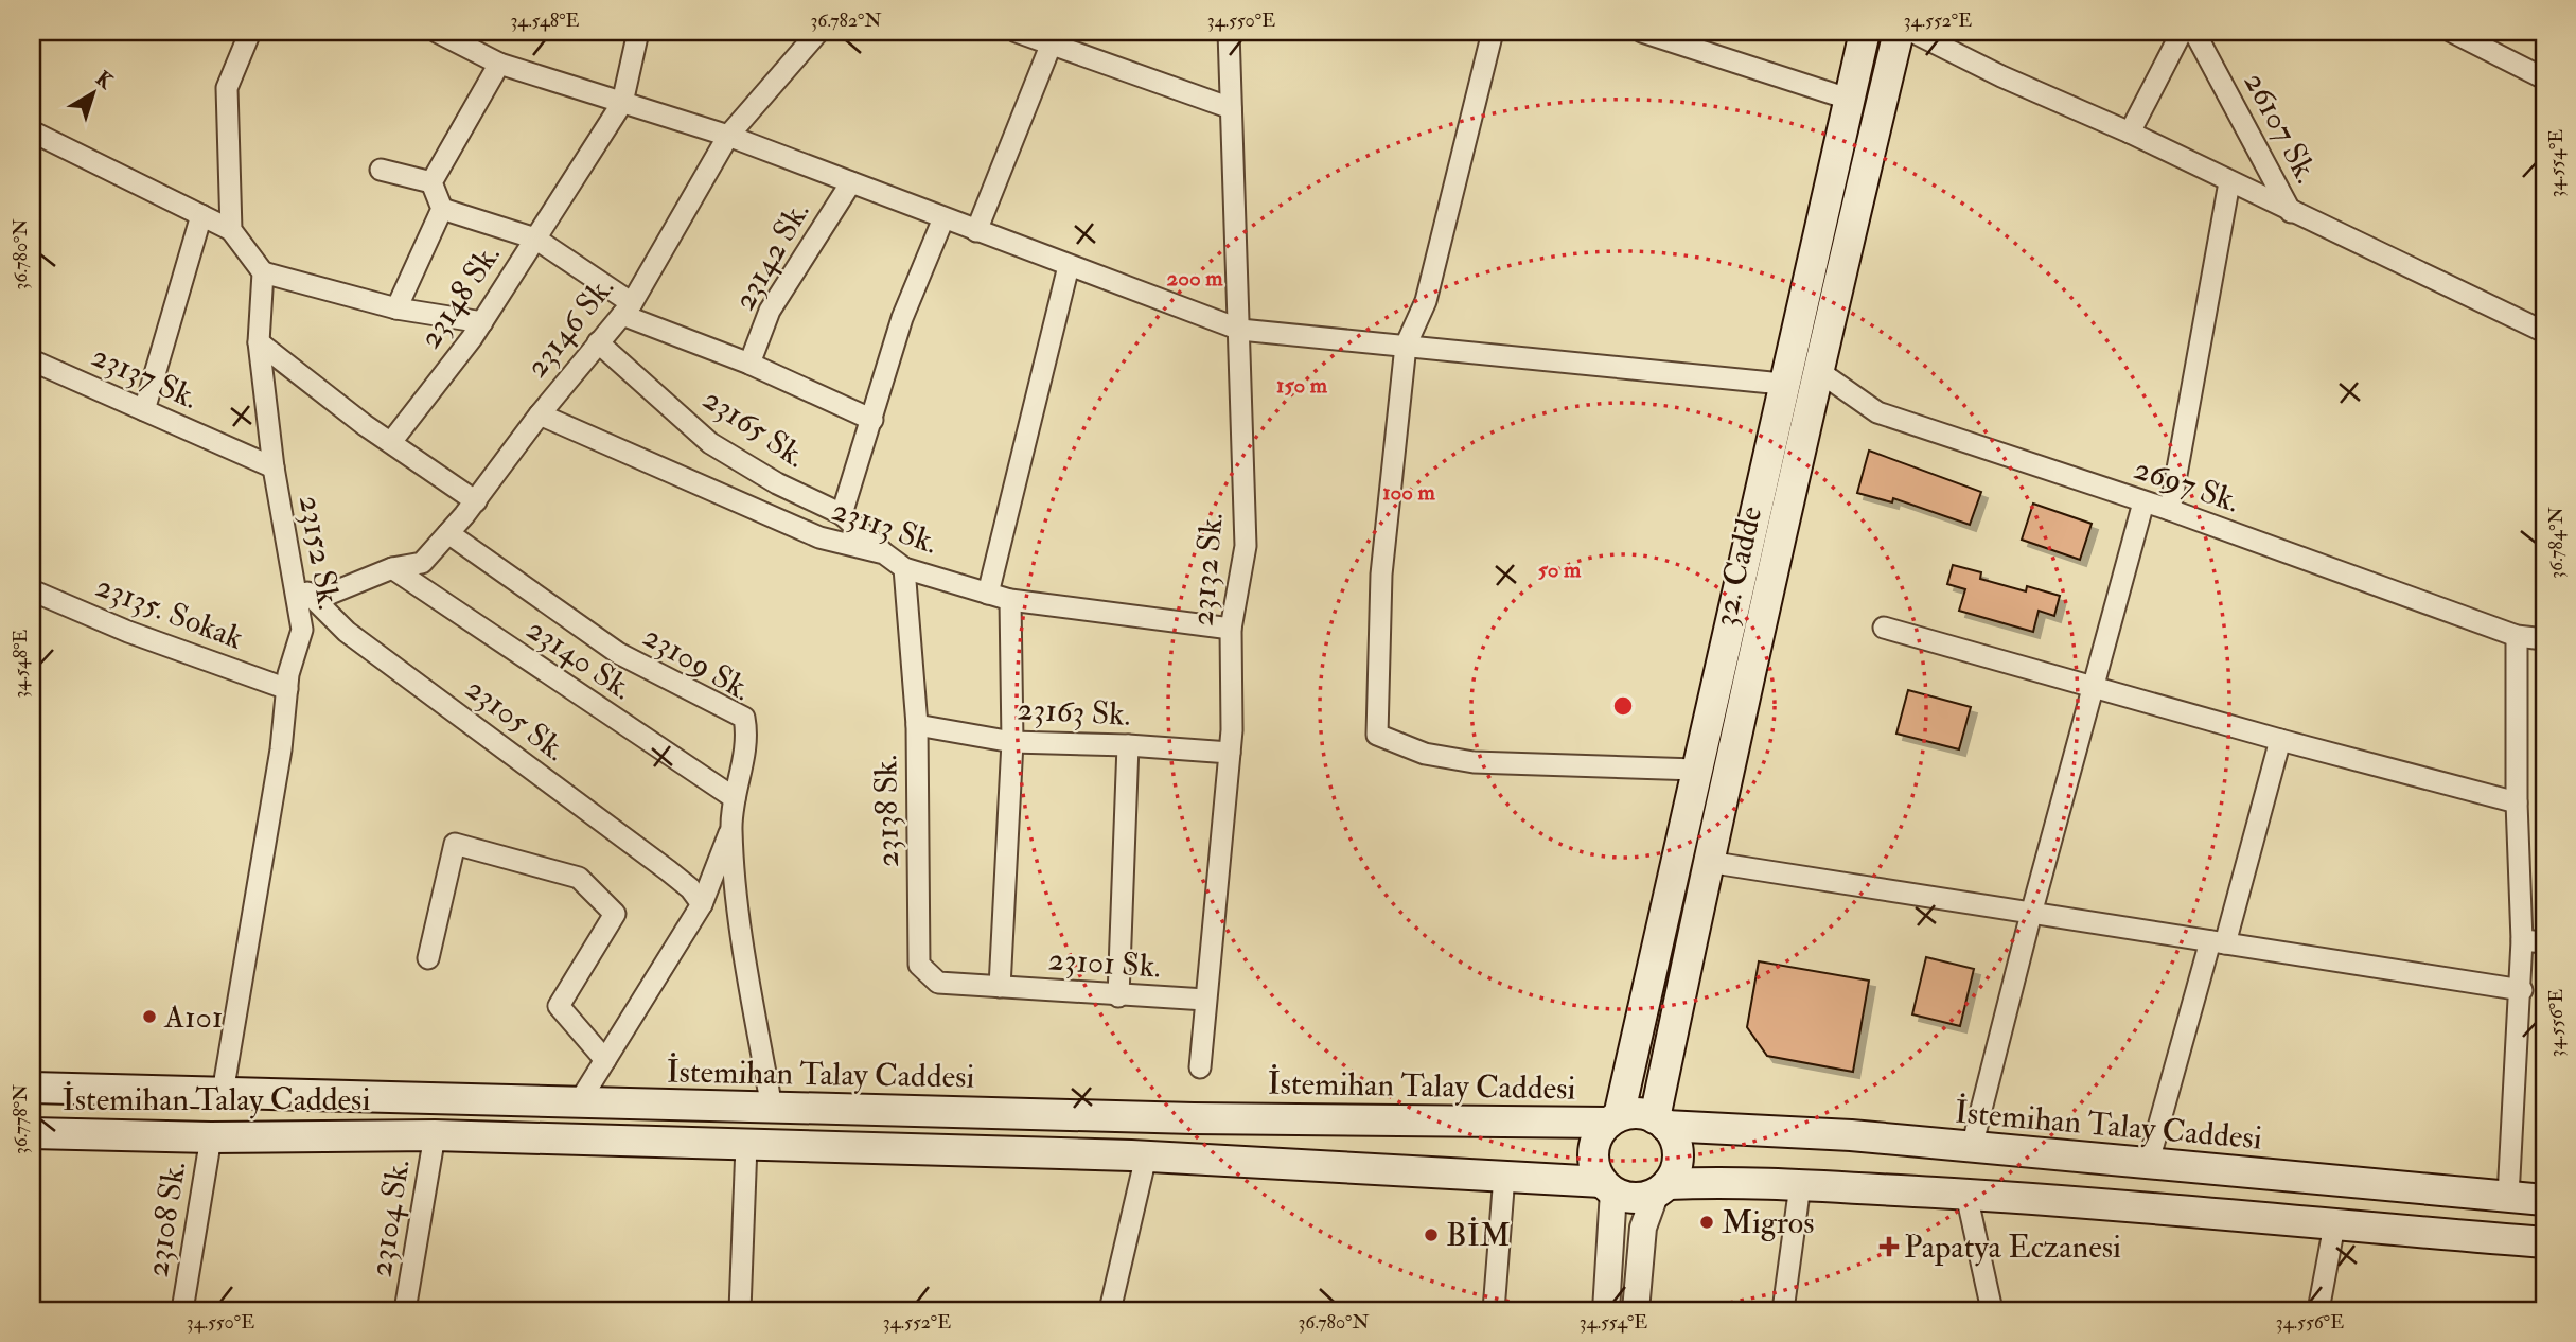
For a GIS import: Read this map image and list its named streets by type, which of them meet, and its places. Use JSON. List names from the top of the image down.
{
  "streets": {
    "main road": ["32. Cadde", "İstemihan Talay Caddesi"],
    "street": [
      "26107 Sk.",
      "23142 Sk.",
      "23148 Sk.",
      "23146 Sk.",
      "23137 Sk.",
      "23165 Sk.",
      "2697 Sk.",
      "23113 Sk.",
      "23152 Sk.",
      "23132 Sk.",
      "23135. Sokak",
      "23140 Sk.",
      "23109 Sk.",
      "23163 Sk.",
      "23105 Sk.",
      "23138 Sk.",
      "23101 Sk.",
      "23104 Sk.",
      "23108 Sk."
    ]
  },
  "crossings": [
    ["23146 Sk.", "23165 Sk."],
    ["23146 Sk.", "23113 Sk."],
    ["23146 Sk.", "23140 Sk."],
    ["23146 Sk.", "23109 Sk."],
    ["23146 Sk.", "23105 Sk."],
    ["23137 Sk.", "23152 Sk."],
    ["23165 Sk.", "23113 Sk."],
    ["2697 Sk.", "32. Cadde"],
    ["23113 Sk.", "23132 Sk."],
    ["23113 Sk.", "23138 Sk."],
    ["23152 Sk.", "23135. Sokak"],
    ["23152 Sk.", "23105 Sk."],
    ["23152 Sk.", "İstemihan Talay Caddesi"],
    ["32. Cadde", "İstemihan Talay Caddesi"],
    ["23132 Sk.", "23163 Sk."],
    ["23132 Sk.", "23101 Sk."],
    ["23140 Sk.", "23109 Sk."],
    ["23109 Sk.", "İstemihan Talay Caddesi"],
    ["23163 Sk.", "23138 Sk."],
    ["23138 Sk.", "23101 Sk."],
    ["İstemihan Talay Caddesi", "23104 Sk."],
    ["İstemihan Talay Caddesi", "23108 Sk."]
  ],
  "places": {
    "other": ["A101", "Migros", "BİM"],
    "health": ["Papatya Eczanesi"]
  },
  "north": "top right",
  "coordinates": [
    "34.548°E",
    "36.782°N",
    "34.550°E",
    "34.552°E",
    "34.554°E",
    "36.780°N",
    "36.784°N",
    "34.556°E",
    "36.778°N"
  ],
  "rings": [
    "200 m",
    "150 m",
    "100 m",
    "50 m"
  ]
}
